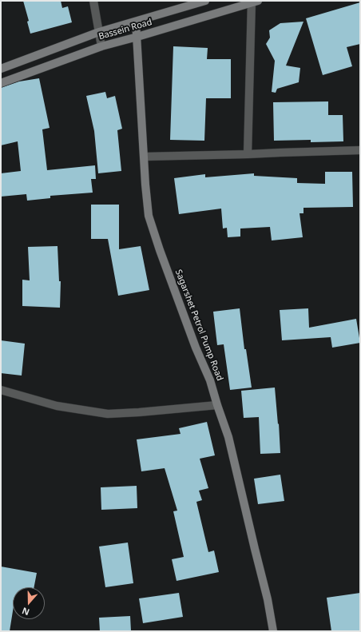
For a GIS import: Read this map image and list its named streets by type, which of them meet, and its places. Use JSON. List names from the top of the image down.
{
  "streets": {
    "street": ["Bassein Road", "Sagarshet Petrol Pump Road"]
  },
  "crossings": [
    ["Bassein Road", "Sagarshet Petrol Pump Road"]
  ],
  "north": "bottom"
}
